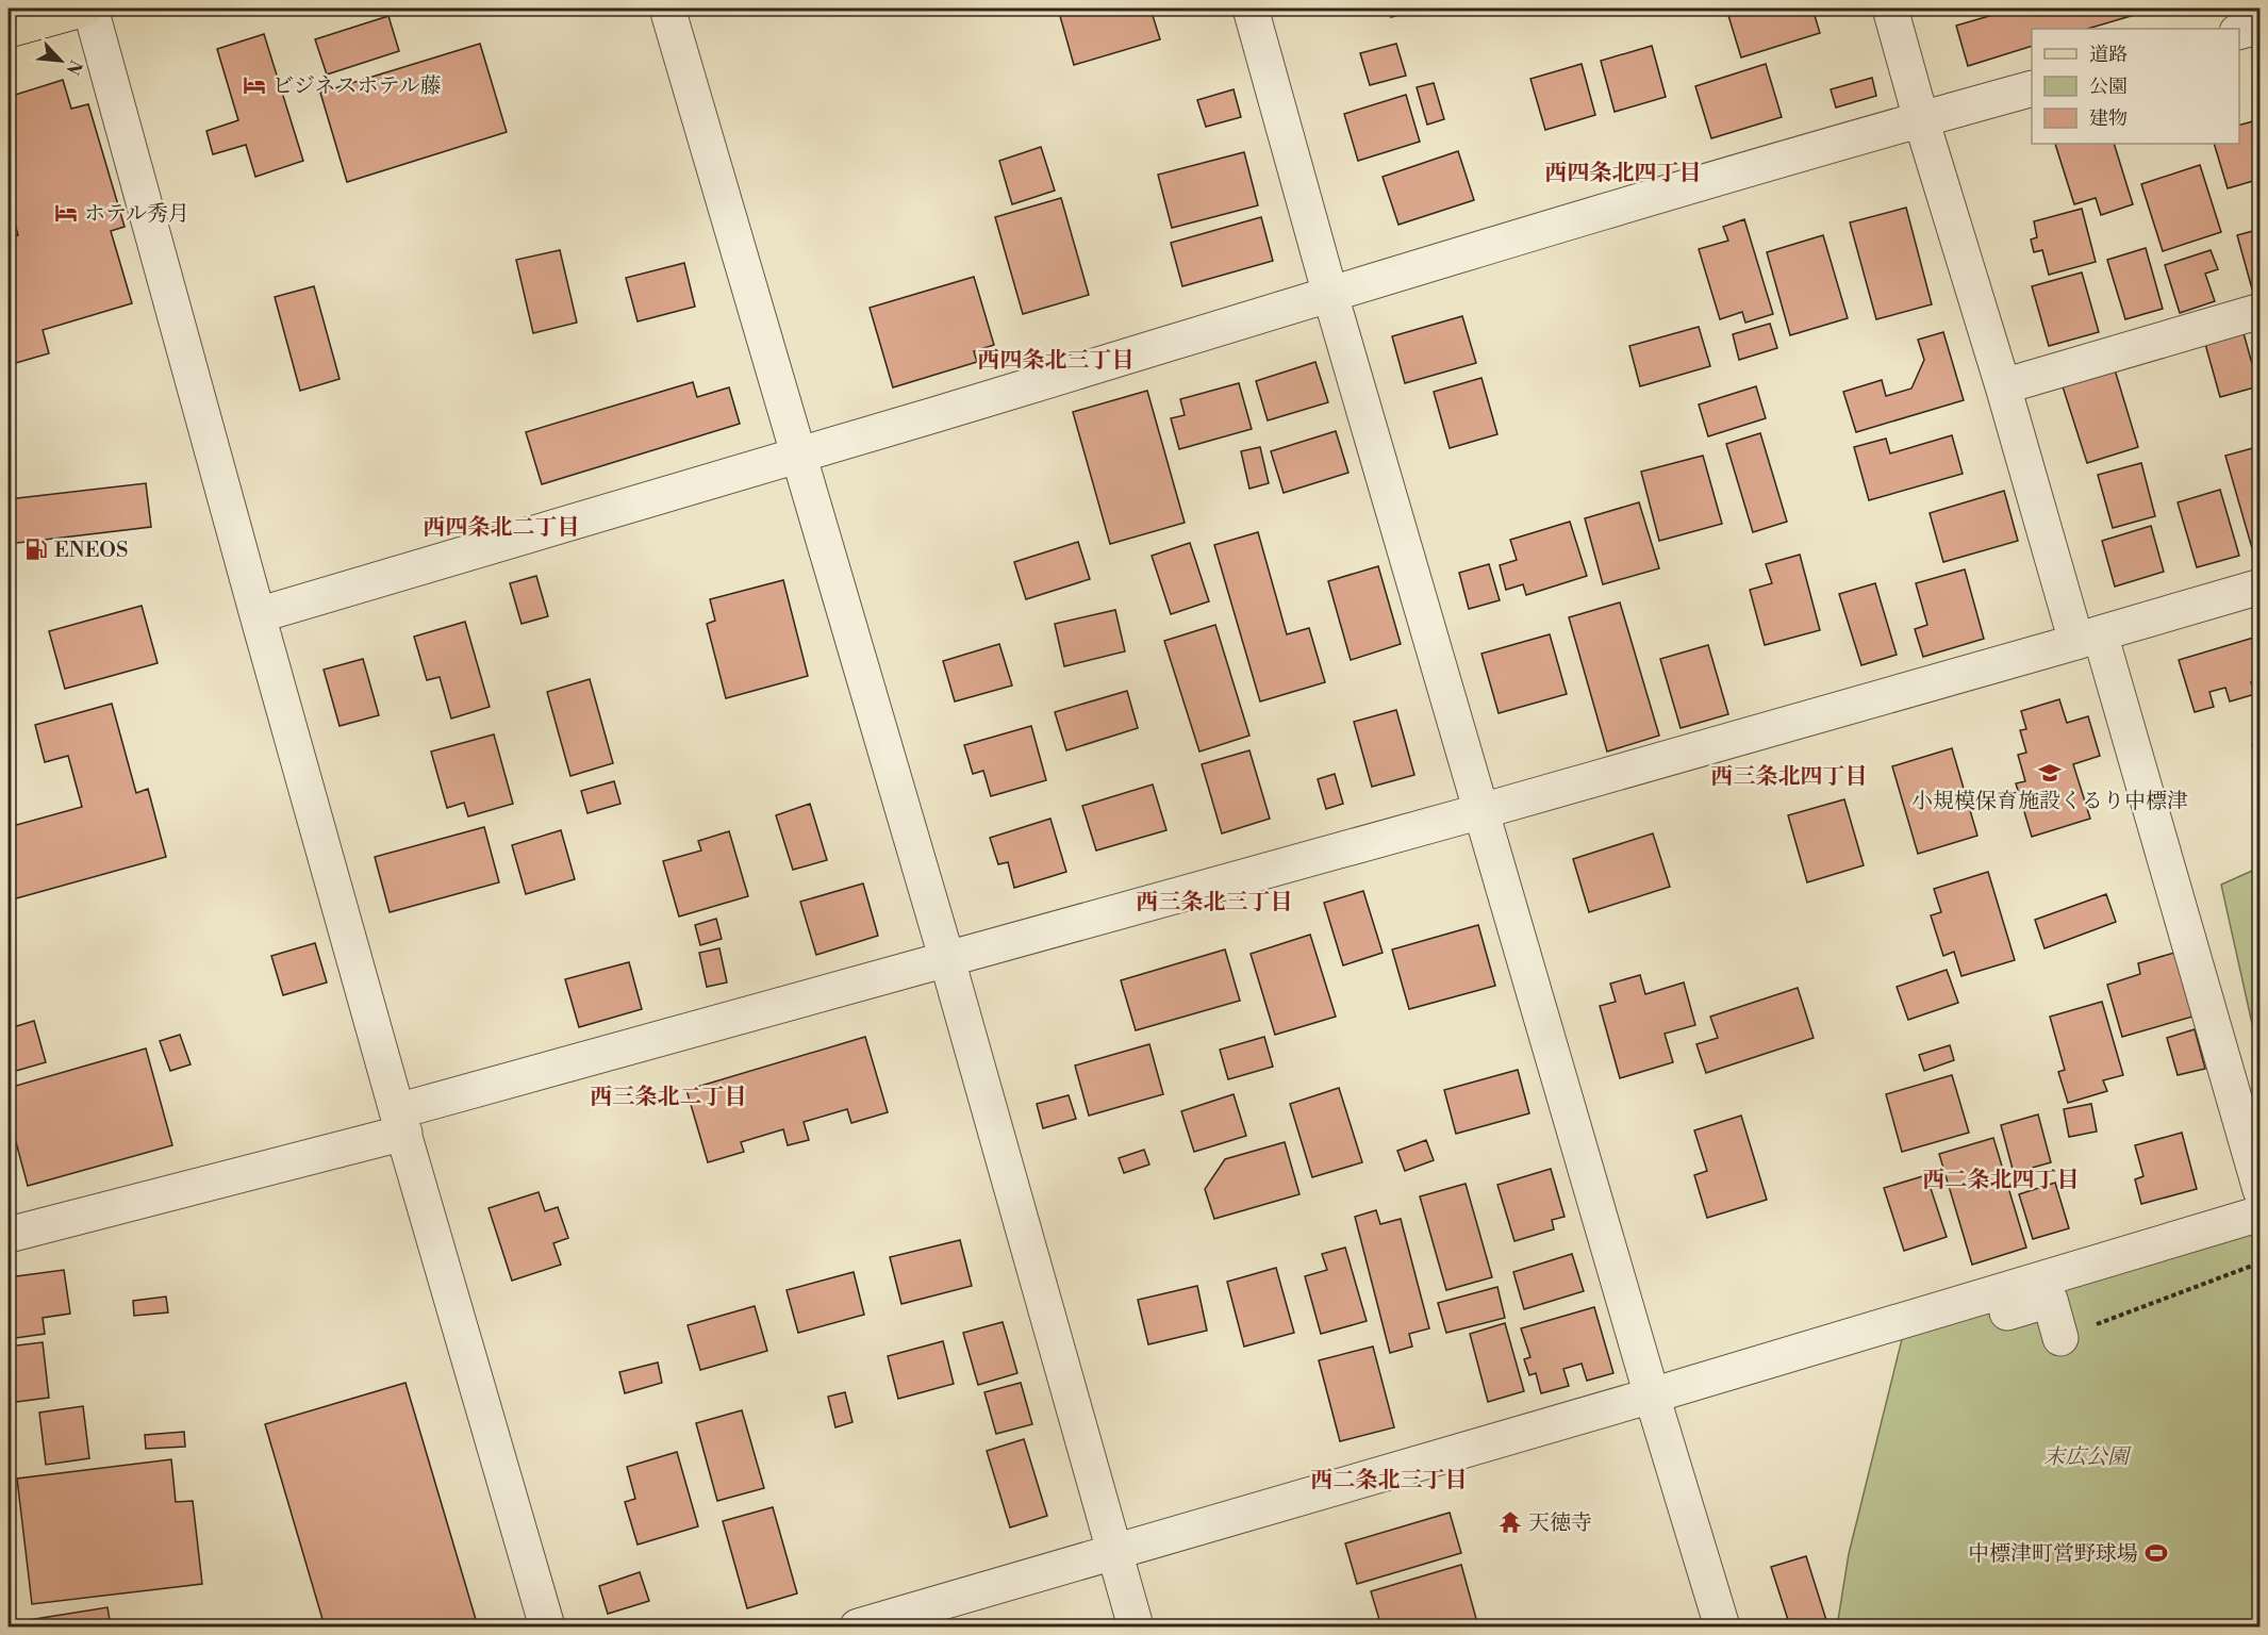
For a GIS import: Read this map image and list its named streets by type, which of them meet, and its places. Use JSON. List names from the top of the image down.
{
  "districts": [
    "西四条北四丁目",
    "西四条北三丁目",
    "西四条北二丁目",
    "西三条北四丁目",
    "西三条北三丁目",
    "西三条北二丁目",
    "西二条北四丁目",
    "西二条北三丁目"
  ],
  "parks": ["末広公園"],
  "places": {
    "hotel": ["ビジネスホテル藤", "ホテル秀月"],
    "fuel station": ["ENEOS"],
    "school or university": ["小規模保育施設くるり中標津"],
    "temple": ["天徳寺"],
    "sports": ["中標津町営野球場"]
  },
  "legend": ["道路", "公園", "建物"],
  "north": "bottom right"
}
